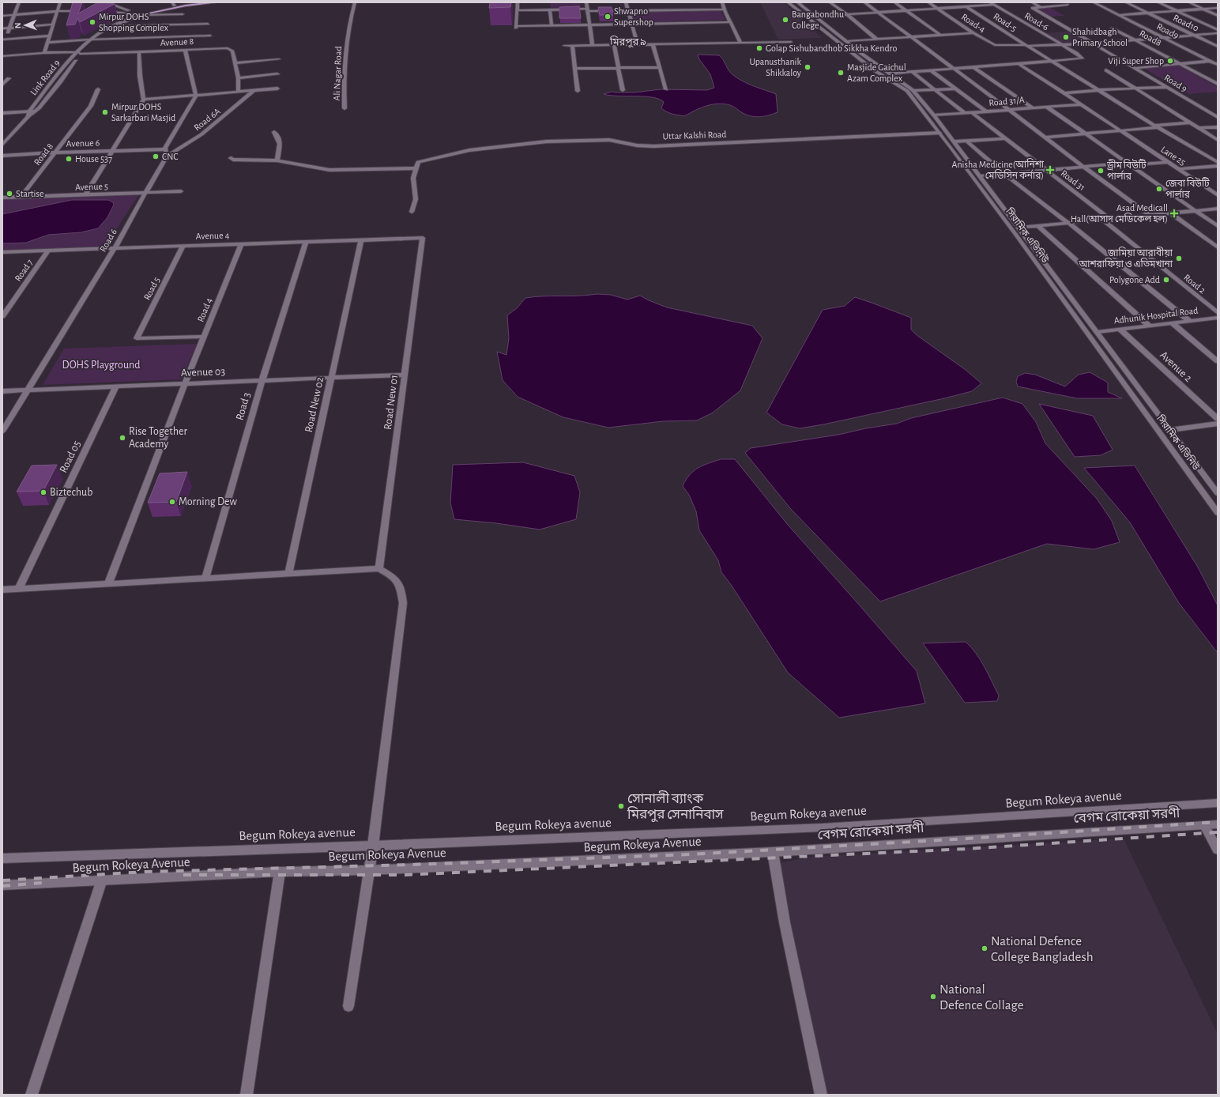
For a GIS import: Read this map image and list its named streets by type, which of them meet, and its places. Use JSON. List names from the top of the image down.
{
  "streets": {
    "main road": ["Link Road 9"],
    "street": [
      "Road-6",
      "Road-5",
      "Road-4",
      "Road10",
      "Road9",
      "Road8",
      "Avenue 8",
      "Ali Nagar Road",
      "Road 9",
      "Road 31/A",
      "Road 6A",
      "Uttar Kalshi Road",
      "Avenue 6",
      "Road 8",
      "Lane 25",
      "Road 31",
      "Avenue 5",
      "Avenue 4",
      "সিরামিক এভিনিউ",
      "Road 6",
      "Road 7",
      "Road 2",
      "Road 5",
      "Road 4",
      "Adhunik Hospital Road",
      "Avenue 2",
      "Avenue 03",
      "Road New 01",
      "Road New 02",
      "Road 3",
      "Road 05",
      "Begum Rokeya avenue",
      "বেগম রোকেয়া সরণী",
      "Begum Rokeya Avenue"
    ]
  },
  "crossings": [
    ["Road-6", "Road-5"],
    ["Road-5", "Road-4"],
    ["Avenue 8", "Link Road 9"],
    ["Road 31/A", "Lane 25"],
    ["Road 31/A", "Road 31"],
    ["Road 31/A", "সিরামিক এভিনিউ"],
    ["Road 6A", "Road 6"],
    ["Uttar Kalshi Road", "সিরামিক এভিনিউ"],
    ["Avenue 6", "Road 8"],
    ["Road 8", "Avenue 5"],
    ["Avenue 5", "Road 6"],
    ["Avenue 4", "Road 6"],
    ["Avenue 4", "Road 7"],
    ["Avenue 4", "Road 5"],
    ["Avenue 4", "Road 4"],
    ["Avenue 4", "Road New 01"],
    ["Avenue 4", "Road New 02"],
    ["Avenue 4", "Road 3"],
    ["সিরামিক এভিনিউ", "Adhunik Hospital Road"],
    ["Road 6", "Avenue 03"],
    ["Road 5", "Road 4"],
    ["Road 4", "Avenue 03"],
    ["Adhunik Hospital Road", "Avenue 2"],
    ["Avenue 03", "Road New 01"],
    ["Avenue 03", "Road New 02"],
    ["Avenue 03", "Road 3"],
    ["Avenue 03", "Road 05"],
    ["বেগম রোকেয়া সরণী", "Begum Rokeya Avenue"]
  ],
  "districts": ["মিরপুর ৯"],
  "parks": ["DOHS Playground"],
  "places": {
    "other": [
      "Shwapno Supershop",
      "Bangabondhu College",
      "Mirpur DOHS Shopping Complex",
      "Shahidbagh Primary School",
      "Golap Sishubandhob Sikkha Kendro",
      "Viji Super Shop",
      "Upanusthanik Shikkaloy",
      "Masjide Gaichul Azam Complex",
      "Mirpur DOHS Sarkarbari Masjid",
      "CNC",
      "House 537",
      "ড্রীম বিউটি পার্লার",
      "জেবা বিউটি পার্লার",
      "Startise",
      "জামিয়া আরাবীয়া আশরাফিয়া ও এতিমখানা",
      "Polygone Add",
      "Rise Together Academy",
      "Biztechub",
      "Morning Dew",
      "সোনালী ব্যাংক মিরপুর সেনানিবাস",
      "National Defence College Bangladesh",
      "National Defence Collage"
    ],
    "health": ["Anisha Medicine(আনিশা মেডিসিন কর্নার)", "Asad Medicall Hall(আসাদ মেডিকেল হল)"]
  },
  "north": "left"
}
